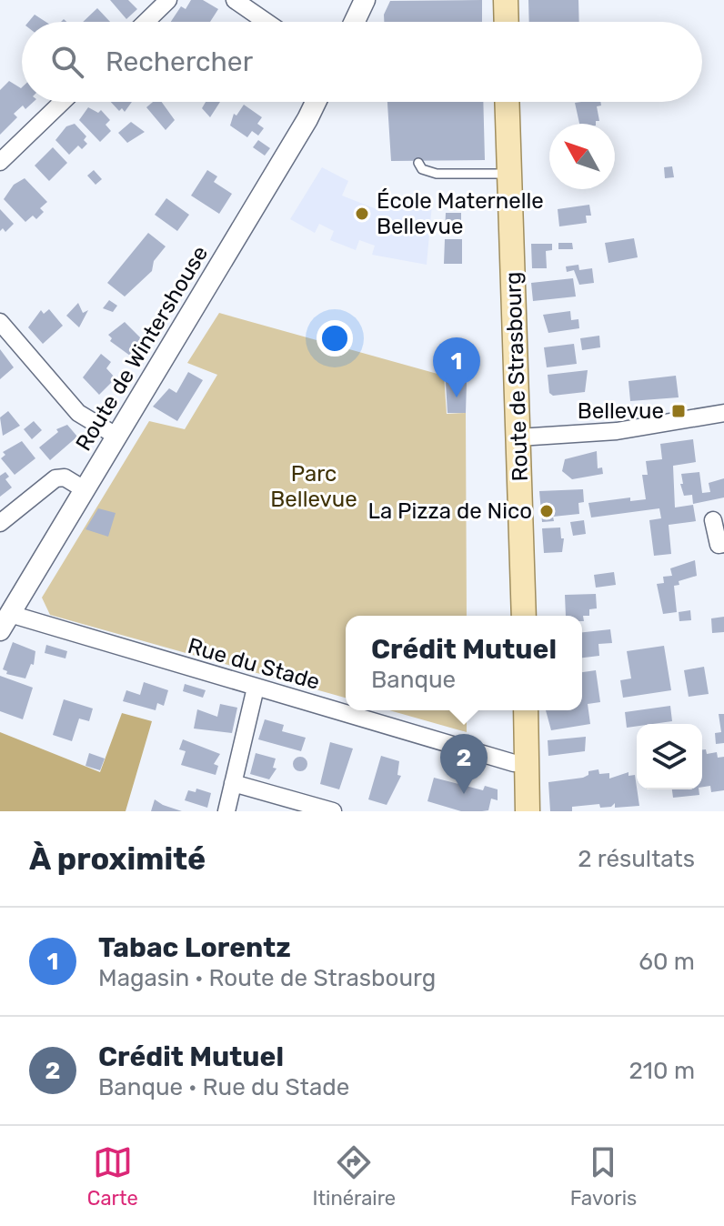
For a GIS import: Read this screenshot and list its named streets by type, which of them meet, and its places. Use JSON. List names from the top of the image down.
{
  "streets": {
    "main road": ["Route de Strasbourg"],
    "street": ["Route de Wintershouse", "Rue du Stade"]
  },
  "crossings": [
    ["Route de Wintershouse", "Rue du Stade"]
  ],
  "parks": ["Parc Bellevue"],
  "places": {
    "other": ["École Maternelle Bellevue", "La Pizza de Nico"],
    "transit": ["Bellevue"]
  },
  "north": "top left",
  "page": {
    "search": "Rechercher",
    "pins": ["1", "2"],
    "popup": ["Crédit Mutuel", "Banque"],
    "heading": ["À proximité", "2 résultats"],
    "list": [
      {
        "mark": "1",
        "name": "Tabac Lorentz",
        "note": "Magasin · Route de Strasbourg",
        "value": "60 m"
      },
      {
        "mark": "2",
        "name": "Crédit Mutuel",
        "note": "Banque · Rue du Stade",
        "value": "210 m"
      }
    ],
    "nav": ["Carte", "Itinéraire", "Favoris"]
  }
}
